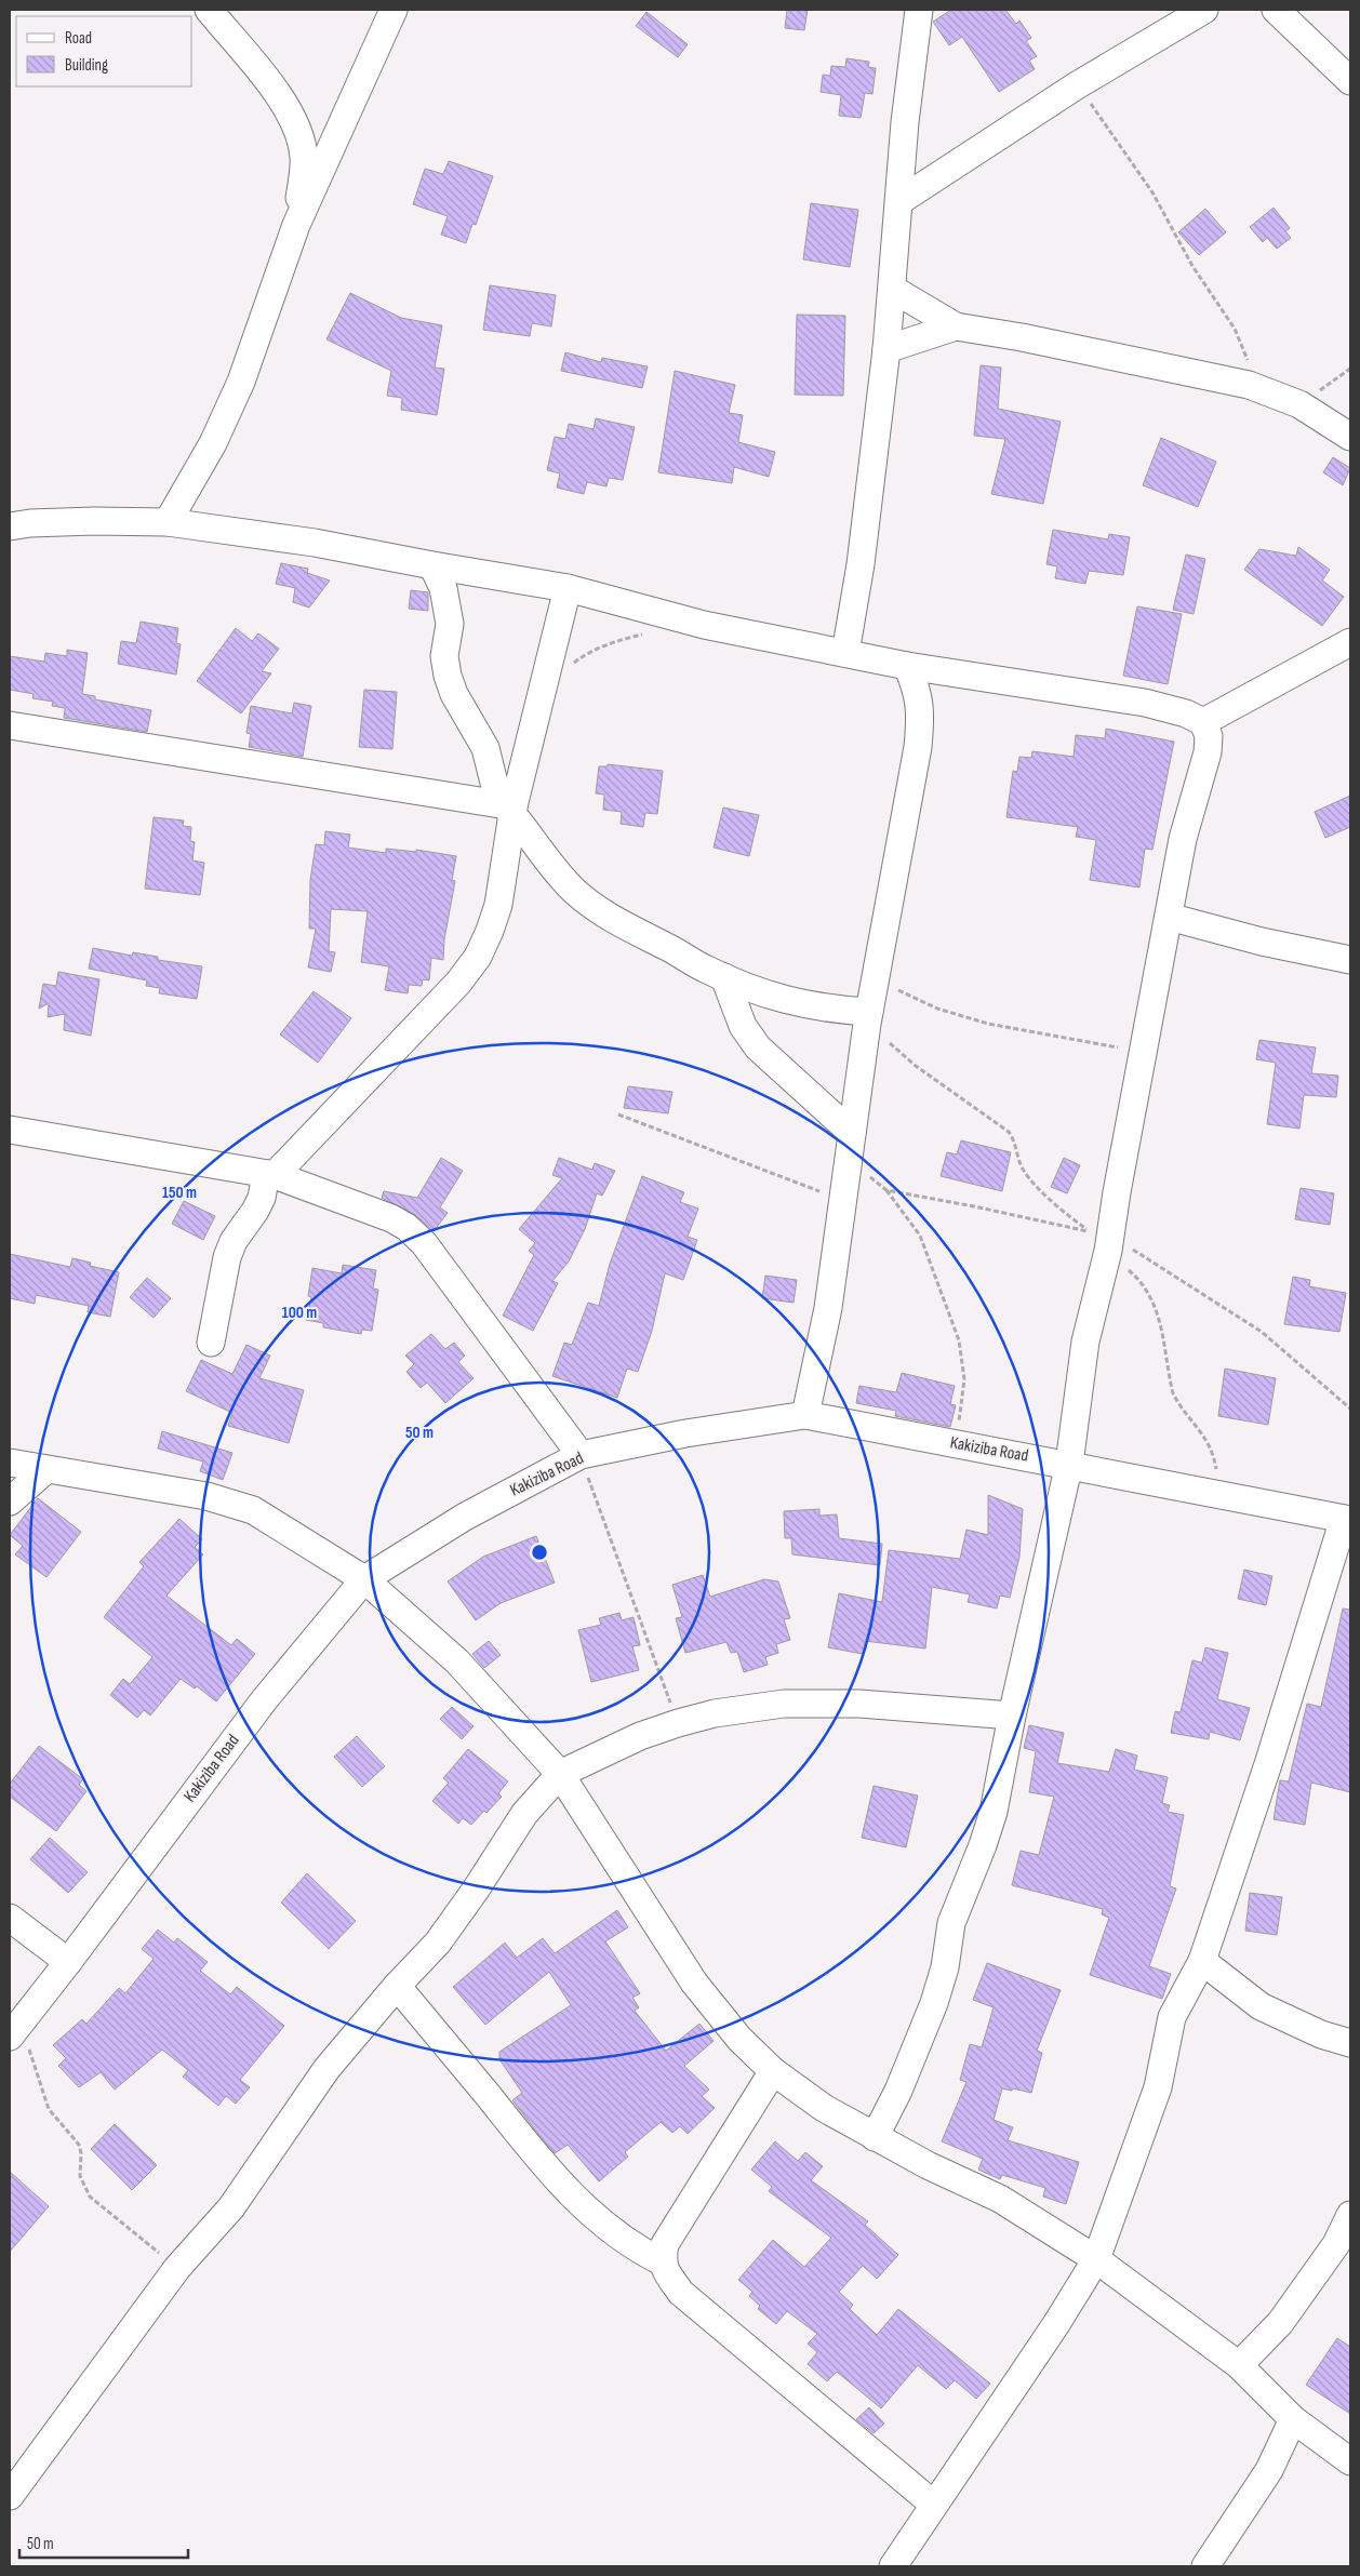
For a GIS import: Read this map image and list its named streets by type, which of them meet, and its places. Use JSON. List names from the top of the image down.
{
  "streets": {
    "street": ["Kakiziba Road"]
  },
  "legend": ["Road", "Building"],
  "scale_bar": "50 m",
  "rings": ["150 m", "100 m", "50 m"]
}
